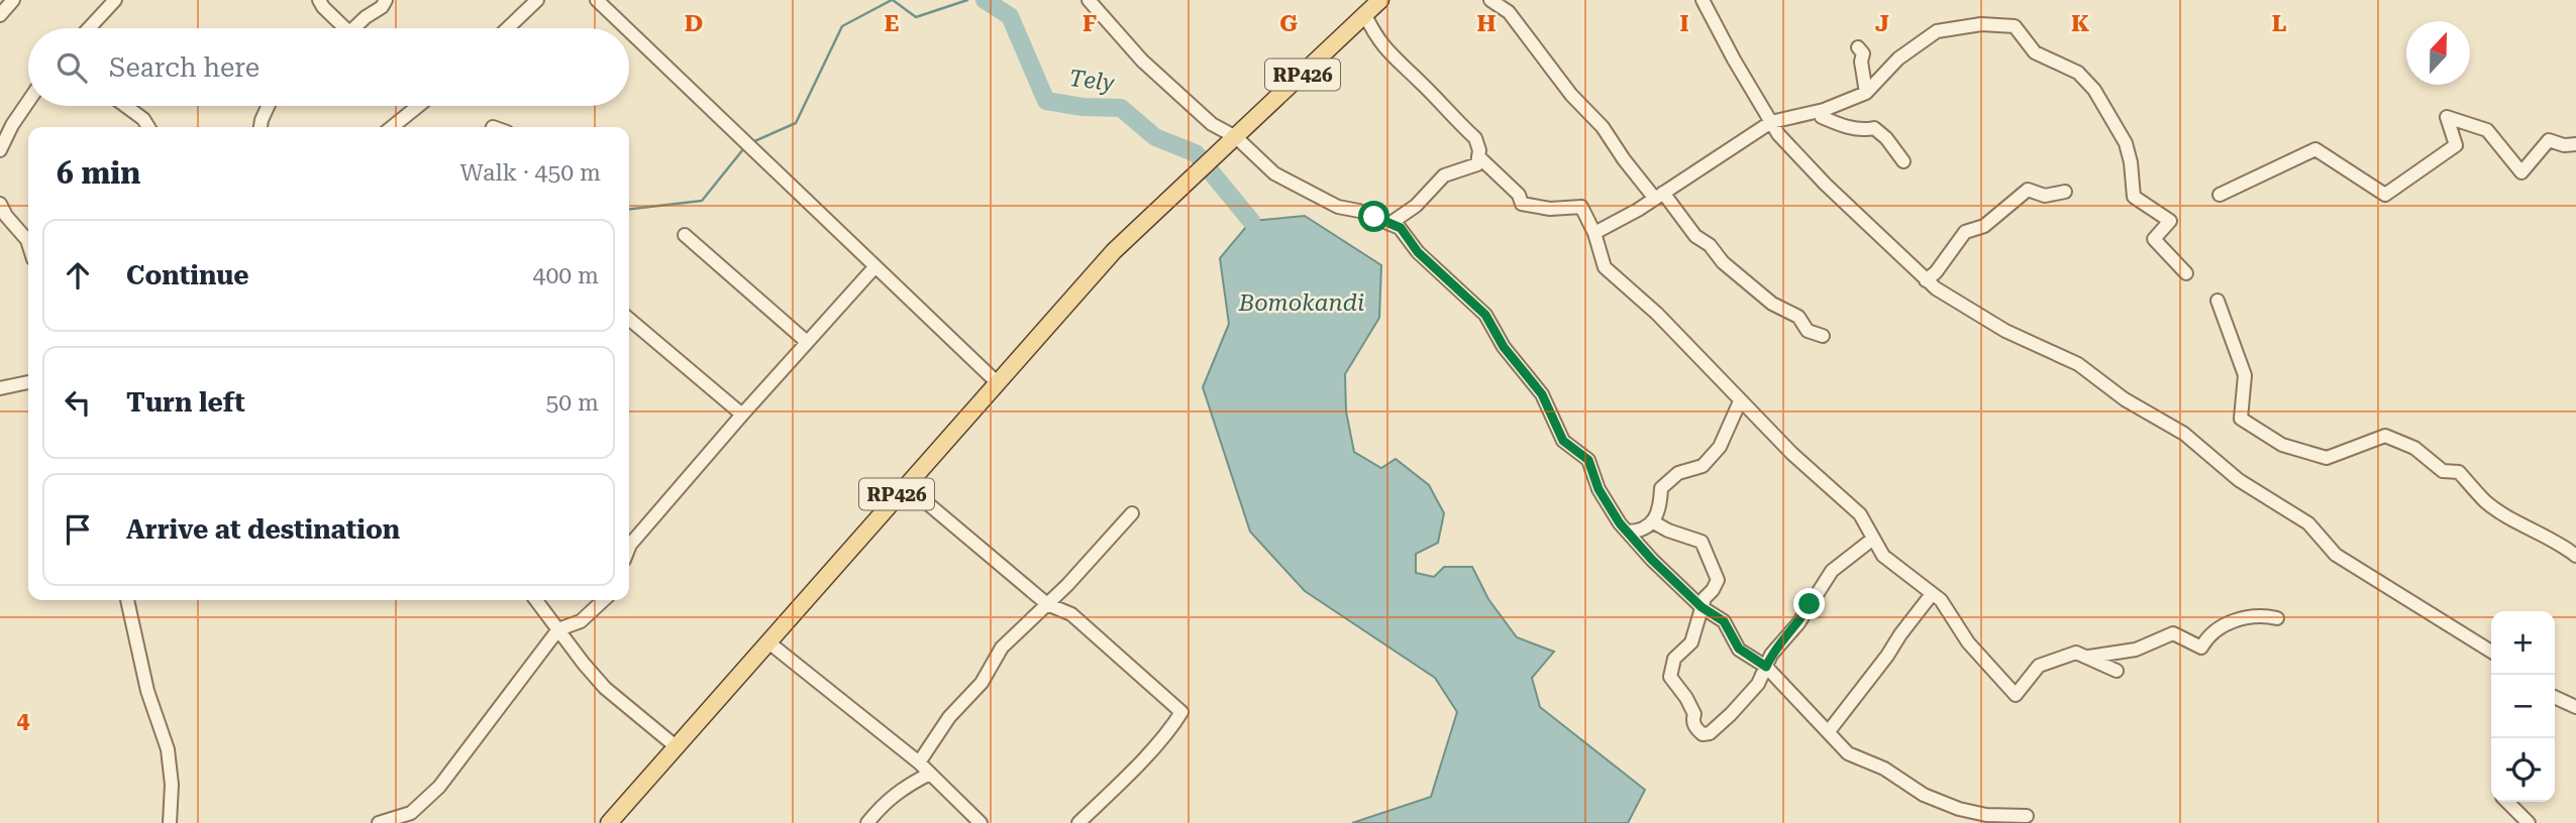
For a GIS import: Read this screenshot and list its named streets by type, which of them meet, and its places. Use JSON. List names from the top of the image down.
{
  "streets": {
    "main road": ["RP426"]
  },
  "water": ["Tely", "Bomokandi"],
  "north": "top",
  "page": {
    "search": "Search here",
    "heading": ["6 min", "Walk · 450 m"],
    "list": [
      ["Continue", "400 m"],
      ["Turn left", "50 m"],
      "Arrive at destination"
    ],
    "map_buttons": ["+", "−"]
  },
  "grid": {
    "columns": [
      "D",
      "E",
      "F",
      "G",
      "H",
      "I",
      "J",
      "K",
      "L"
    ],
    "rows": ["4"]
  }
}
